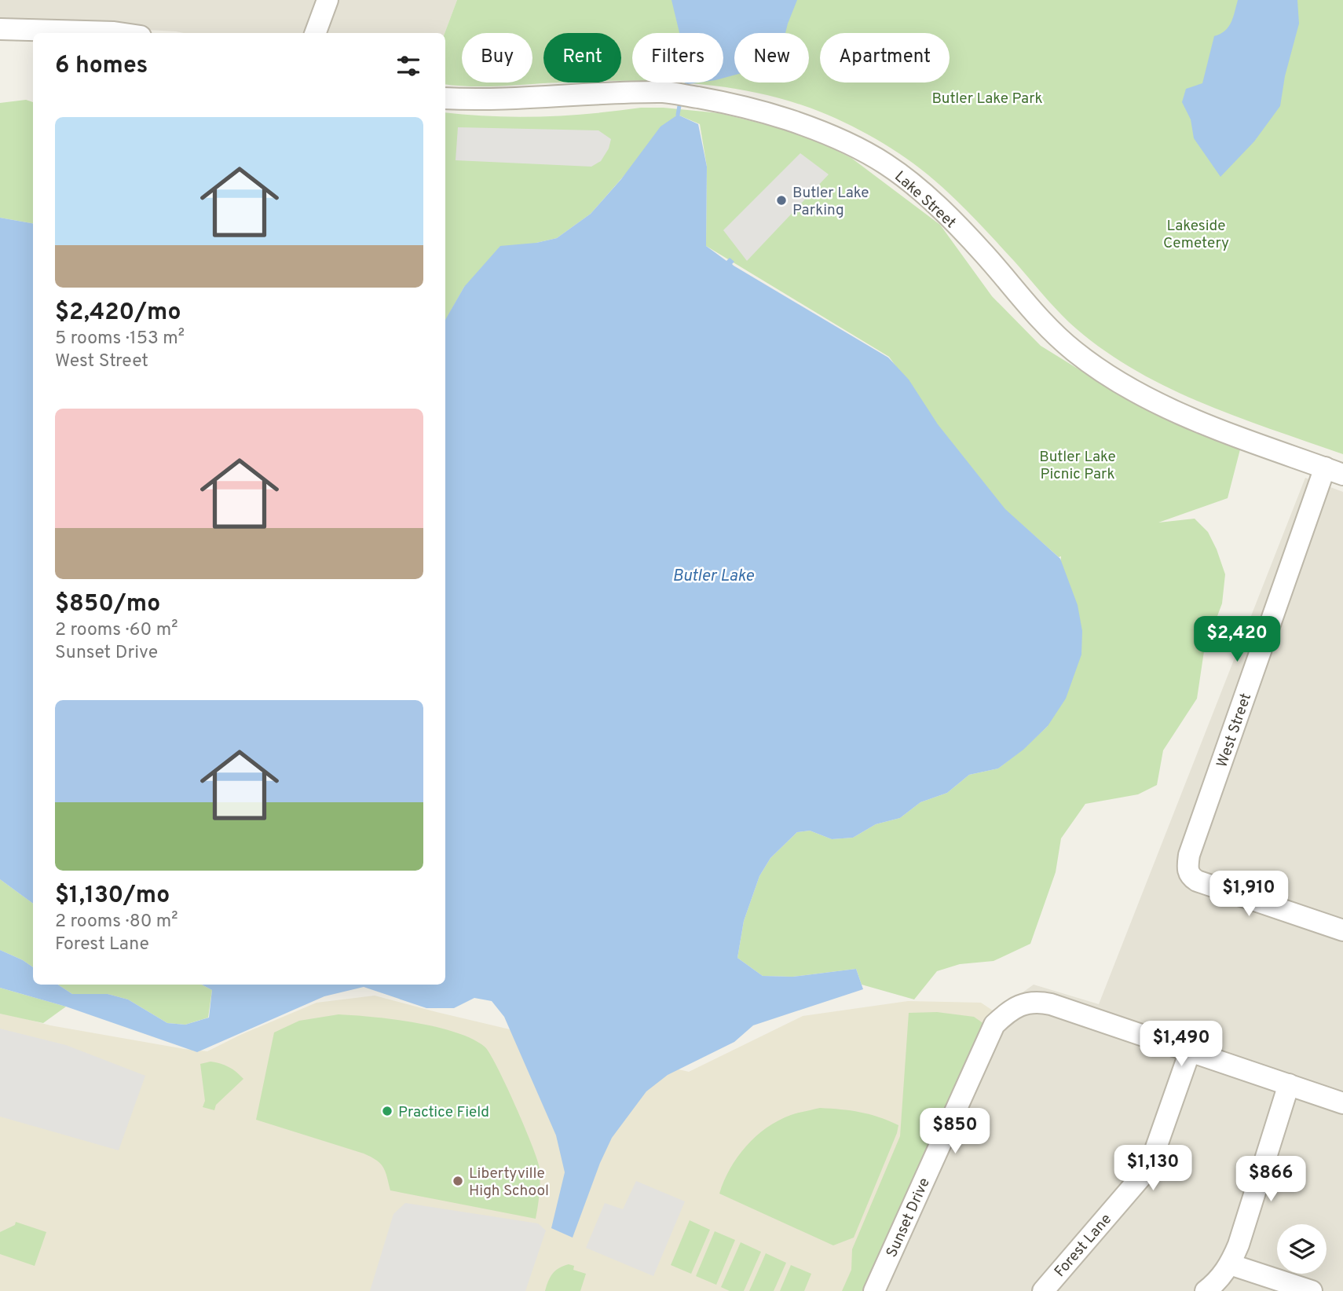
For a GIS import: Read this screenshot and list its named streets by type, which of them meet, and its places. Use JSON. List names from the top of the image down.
{
  "streets": {
    "street": [
      "Lake Street",
      "West Street",
      "Sunset Drive",
      "Forest Lane"
    ]
  },
  "crossings": [
    ["Lake Street", "West Street"],
    ["Sunset Drive", "Forest Lane"]
  ],
  "water": ["Butler Lake"],
  "parks": ["Butler Lake Park", "Lakeside Cemetery", "Butler Lake Picnic Park"],
  "places": ["Butler Lake Parking", "Practice Field", "Libertyville High School"],
  "page": {
    "chip": [
      "Buy",
      "Rent",
      "Filters",
      "New",
      "Apartment"
    ],
    "heading": "6 homes",
    "list": [
      {
        "name": "$2,420/mo",
        "note": "5 rooms · 153 m² · West Street"
      },
      {
        "name": "$850/mo",
        "note": "2 rooms · 60 m² · Sunset Drive"
      },
      {
        "name": "$1,130/mo",
        "note": "2 rooms · 80 m² · Forest Lane"
      }
    ],
    "price": [
      "$2,420",
      "$1,910",
      "$1,490",
      "$850",
      "$1,130",
      "$866"
    ]
  }
}
